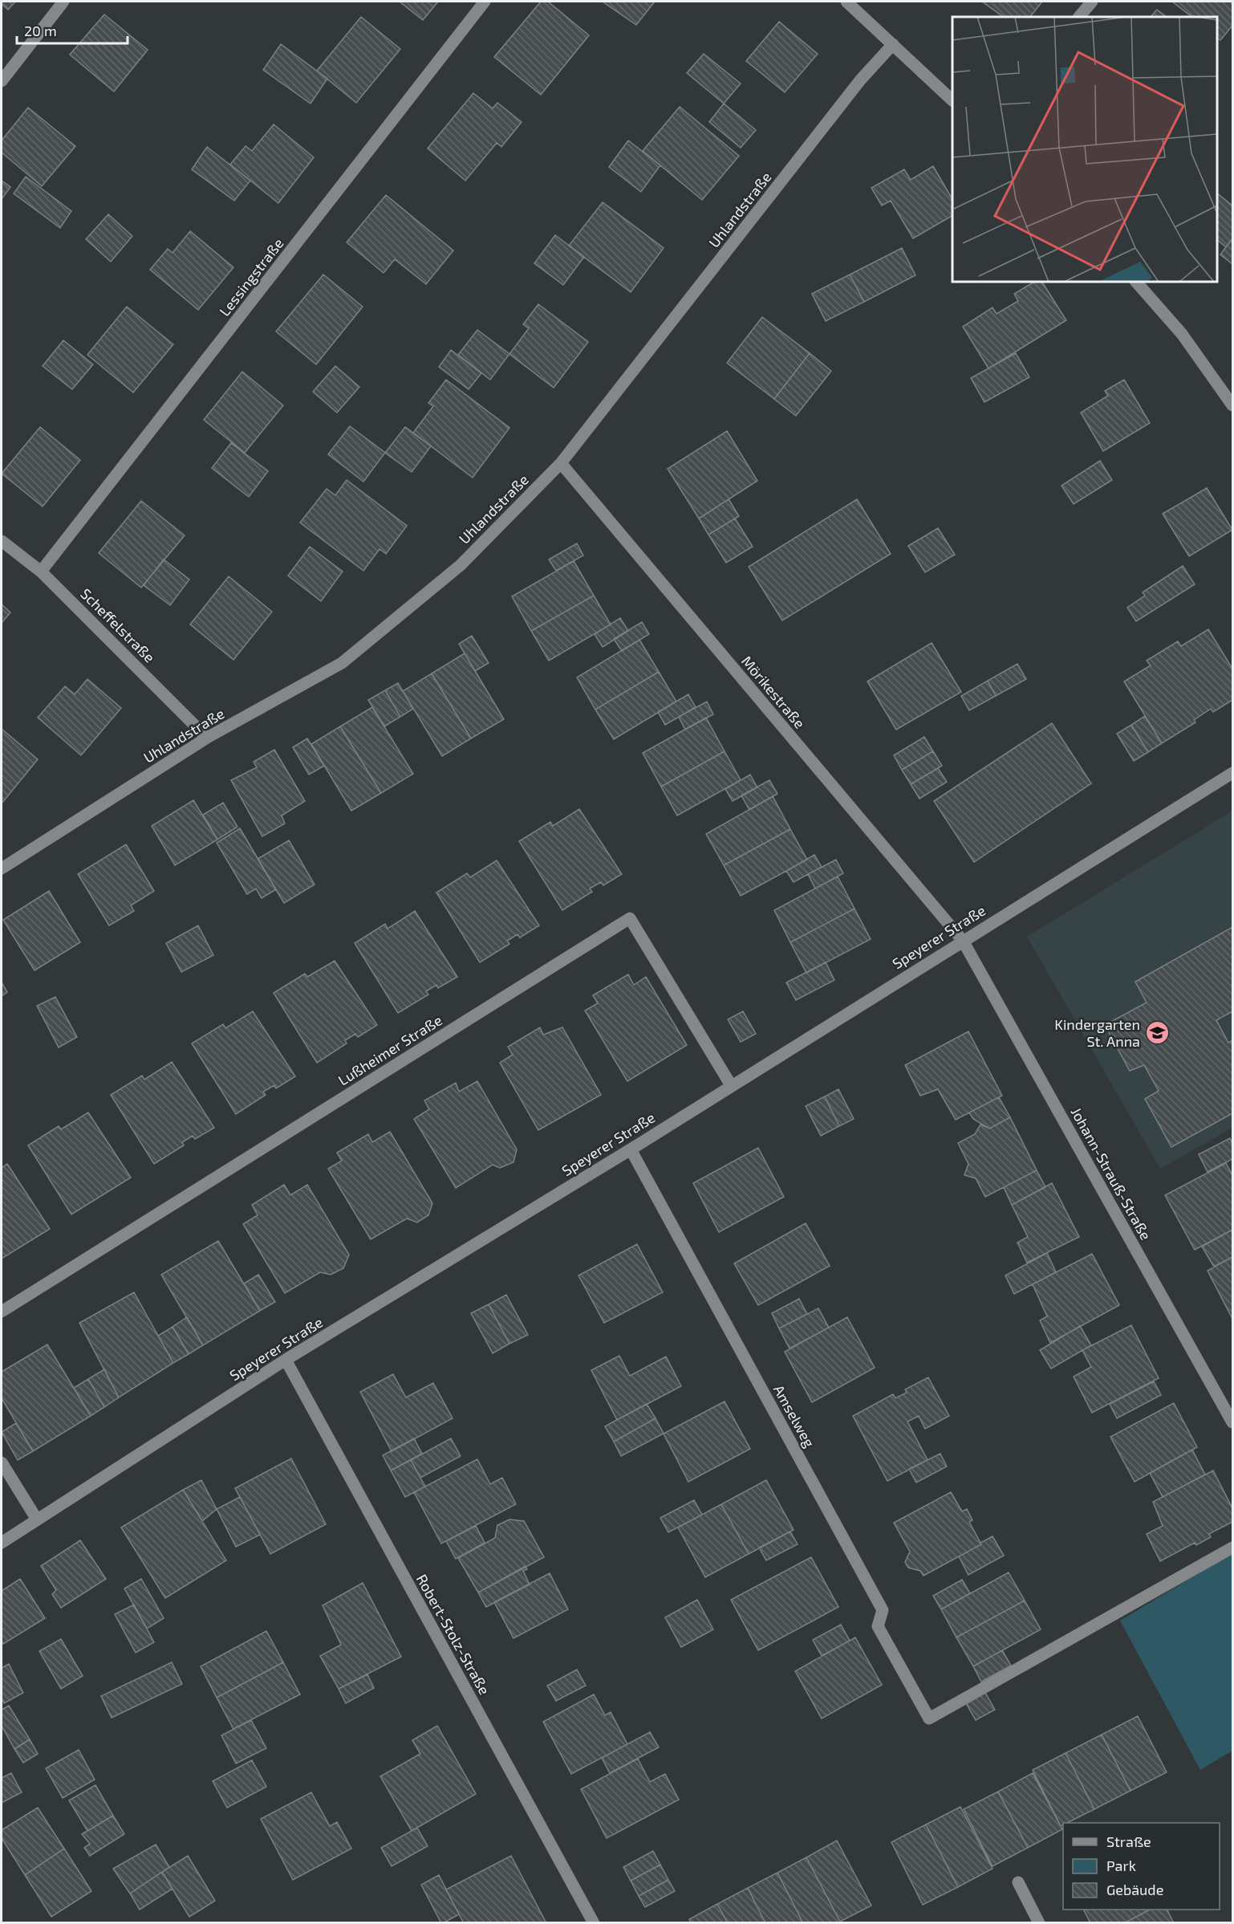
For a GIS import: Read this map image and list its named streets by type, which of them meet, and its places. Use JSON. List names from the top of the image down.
{
  "streets": {
    "street": [
      "Uhlandstraße",
      "Lessingstraße",
      "Scheffelstraße",
      "Mörikestraße",
      "Speyerer Straße",
      "Lußheimer Straße",
      "Johann-Strauß-Straße",
      "Amselweg",
      "Robert-Stolz-Straße"
    ]
  },
  "crossings": [
    ["Uhlandstraße", "Scheffelstraße"],
    ["Uhlandstraße", "Mörikestraße"],
    ["Lessingstraße", "Scheffelstraße"],
    ["Mörikestraße", "Speyerer Straße"],
    ["Mörikestraße", "Johann-Strauß-Straße"],
    ["Speyerer Straße", "Lußheimer Straße"],
    ["Speyerer Straße", "Johann-Strauß-Straße"],
    ["Speyerer Straße", "Amselweg"],
    ["Speyerer Straße", "Robert-Stolz-Straße"]
  ],
  "places": {
    "school or university": ["Kindergarten St. Anna"]
  },
  "legend": ["Straße", "Park", "Gebäude"],
  "scale_bar": "20 m"
}
